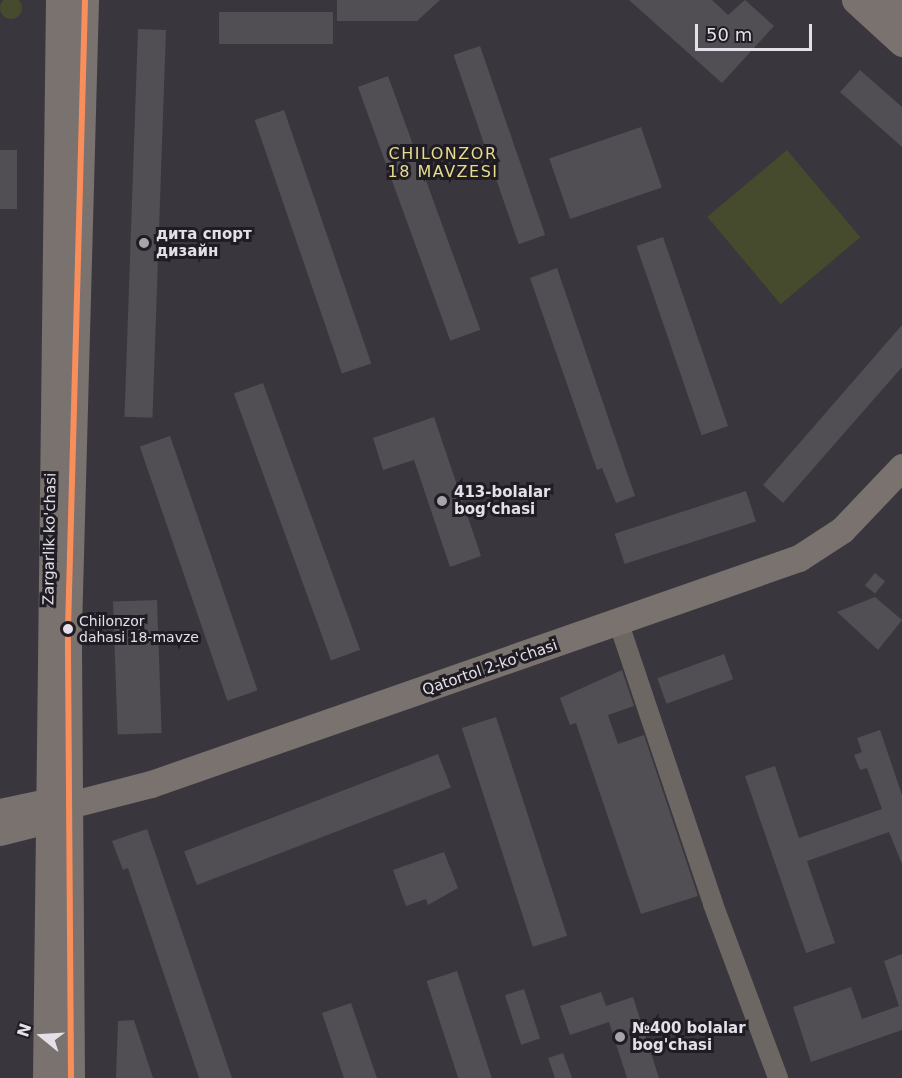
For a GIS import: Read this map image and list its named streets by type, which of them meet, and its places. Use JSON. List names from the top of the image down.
{
  "streets": {
    "main road": ["Zargarlik ko'chasi", "Qatortol 2-ko'chasi"]
  },
  "crossings": [
    ["Zargarlik ko'chasi", "Qatortol 2-ko'chasi"]
  ],
  "districts": ["CHILONZOR 18 MAVZESI"],
  "places": [
    "дита спорт дизайн",
    "413-bolalar bogʻchasi",
    "Chilonzor dahasi 18-mavze",
    "№400 bolalar bog'chasi"
  ],
  "scale_bar": "50 m",
  "north": "left"
}
